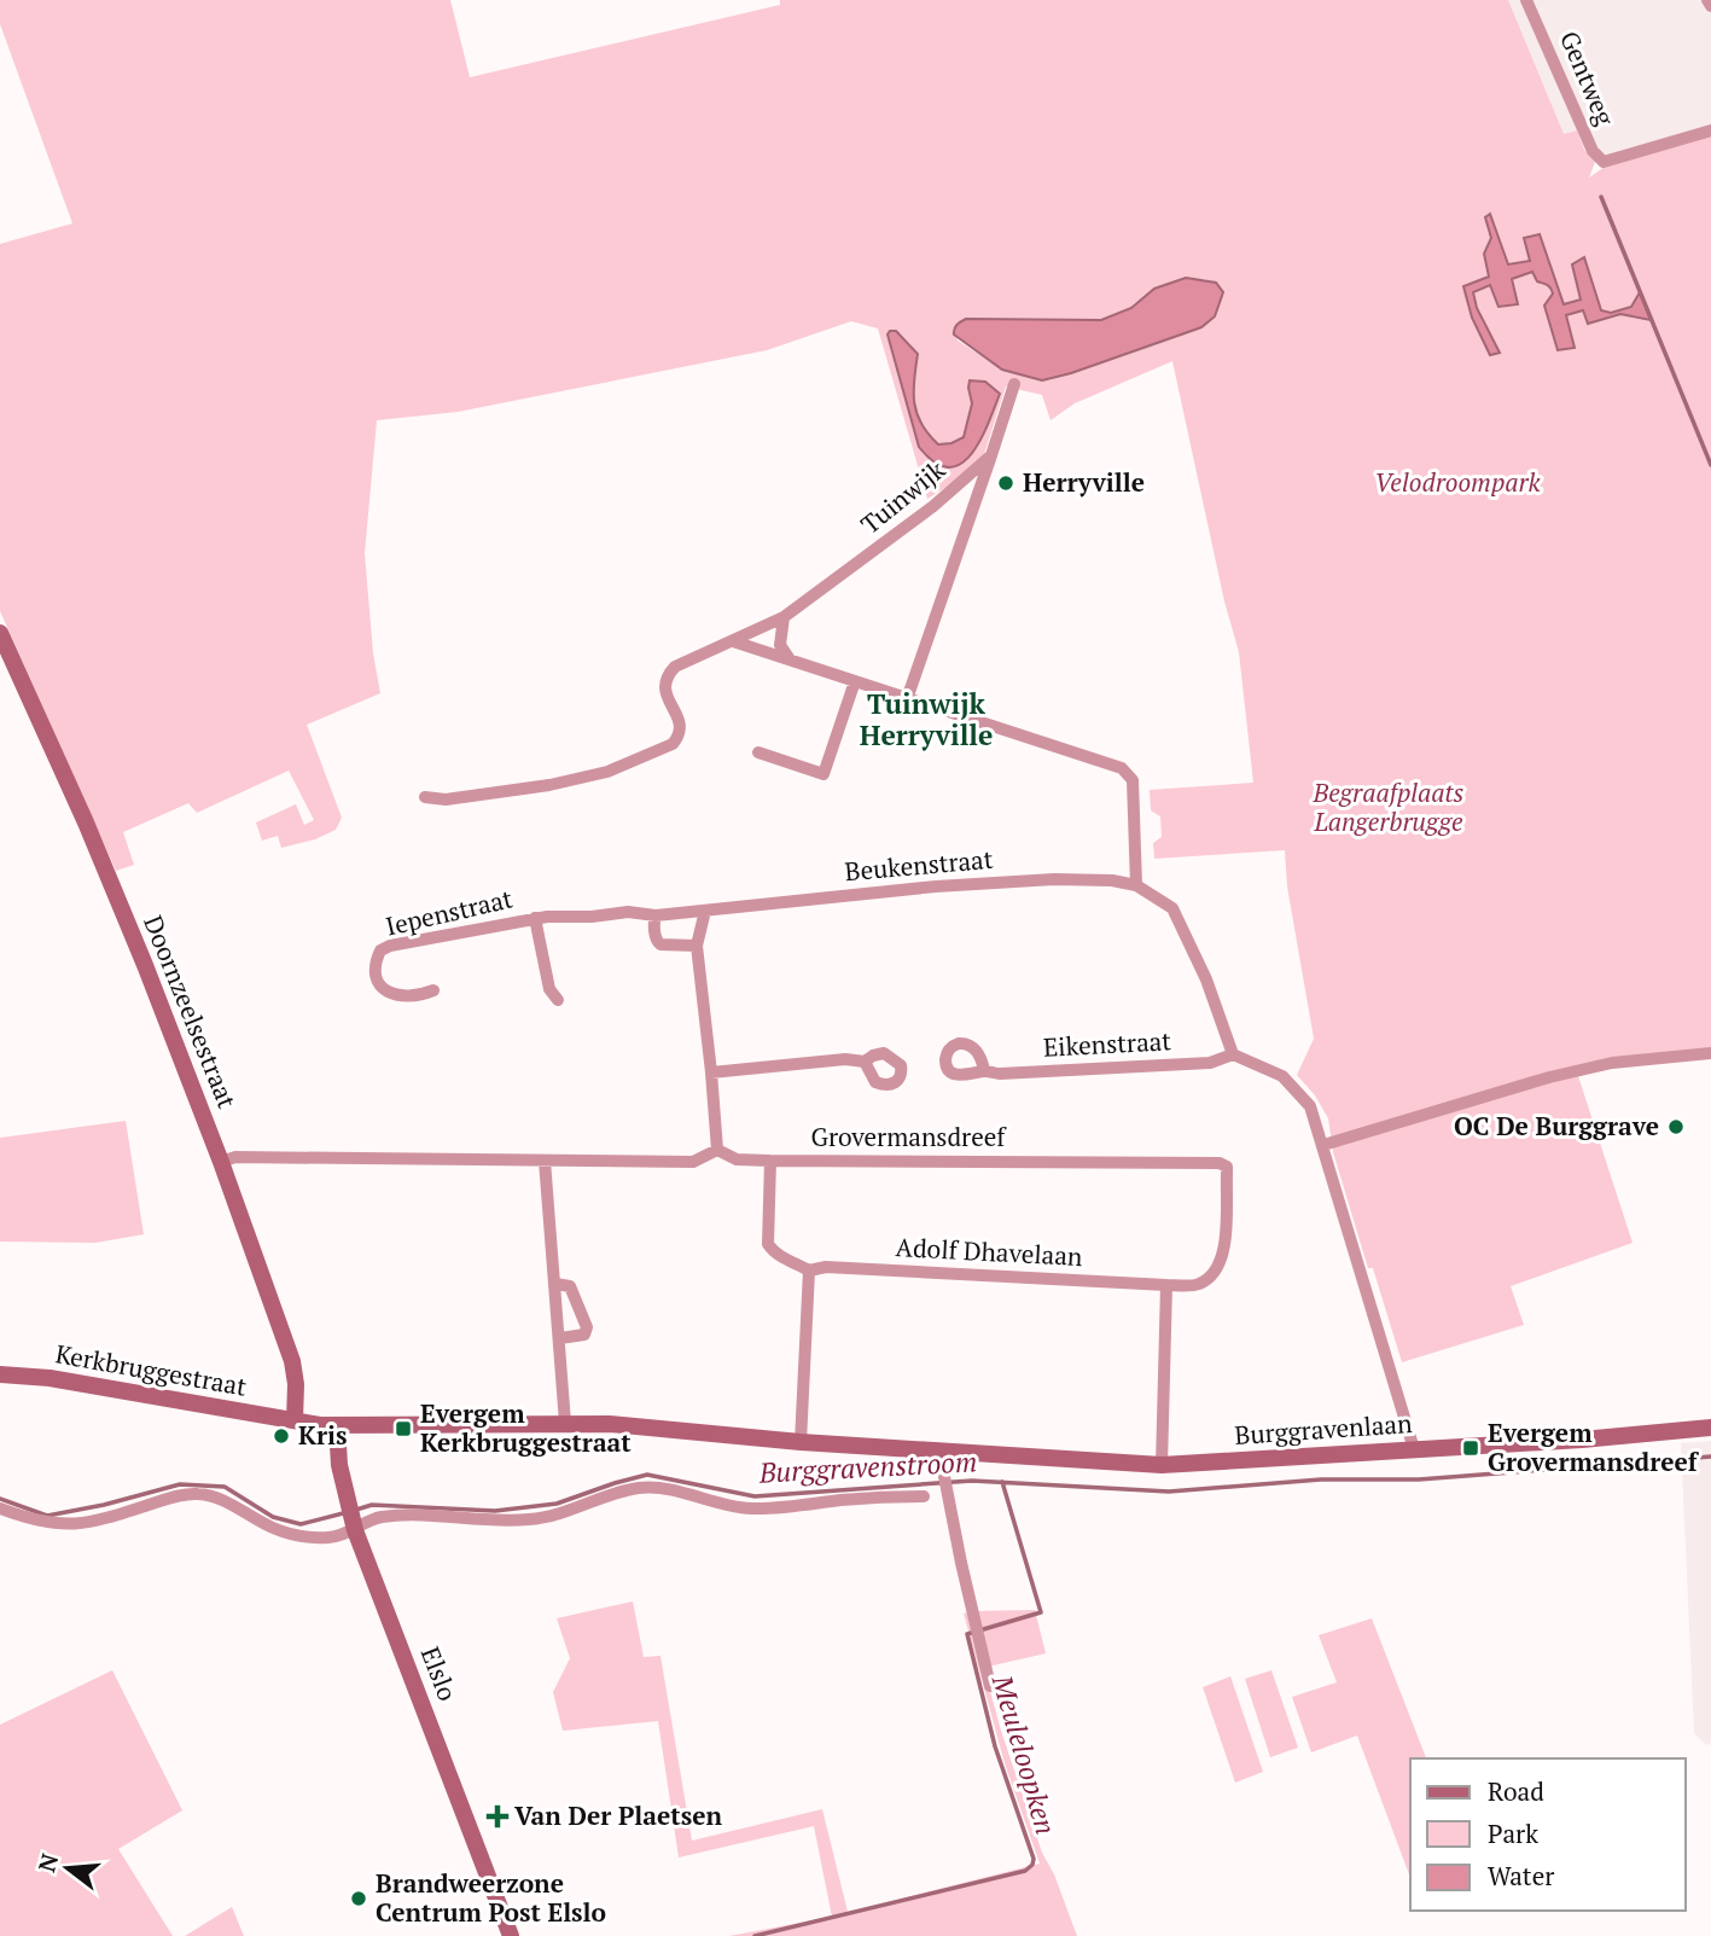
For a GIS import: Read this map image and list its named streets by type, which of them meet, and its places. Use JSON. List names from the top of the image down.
{
  "streets": {
    "main road": [
      "Doornzeelsestraat",
      "Kerkbruggestraat",
      "Burggravenlaan",
      "Elslo"
    ],
    "street": [
      "Gentweg",
      "Tuinwijk",
      "Beukenstraat",
      "Iepenstraat",
      "Eikenstraat",
      "Grovermansdreef",
      "Adolf Dhavelaan"
    ]
  },
  "crossings": [
    ["Beukenstraat", "Iepenstraat"],
    ["Beukenstraat", "Eikenstraat"],
    ["Doornzeelsestraat", "Kerkbruggestraat"],
    ["Doornzeelsestraat", "Burggravenlaan"],
    ["Grovermansdreef", "Adolf Dhavelaan"],
    ["Kerkbruggestraat", "Burggravenlaan"],
    ["Burggravenlaan", "Elslo"]
  ],
  "districts": ["Tuinwijk Herryville"],
  "water": ["Burggravenstroom", "Meuleloopken"],
  "parks": ["Velodroompark", "Begraafplaats Langerbrugge"],
  "places": {
    "other": [
      "Herryville",
      "OC De Burggrave",
      "Kris",
      "Brandweerzone Centrum Post Elslo"
    ],
    "transit": ["Evergem Kerkbruggestraat", "Evergem Grovermansdreef"],
    "health": ["Van Der Plaetsen"]
  },
  "legend": ["Road", "Park", "Water"],
  "north": "left"
}
